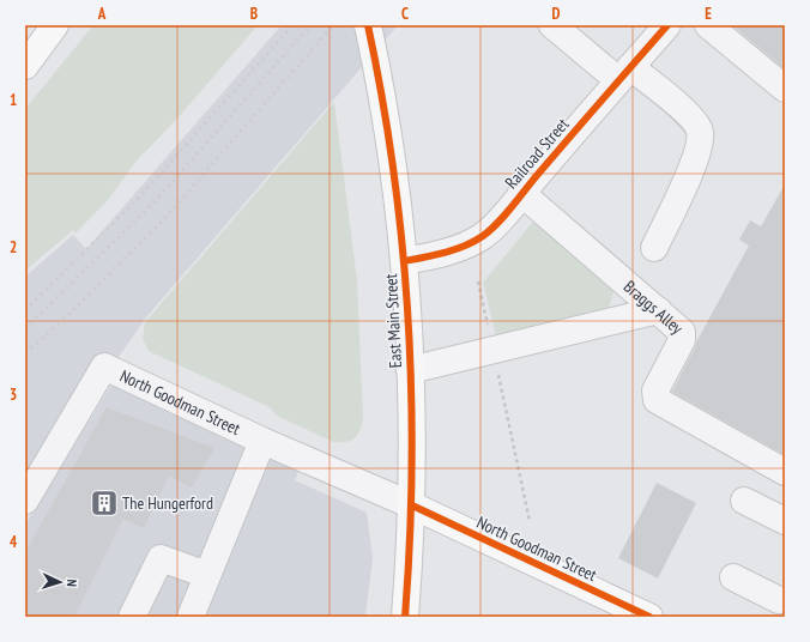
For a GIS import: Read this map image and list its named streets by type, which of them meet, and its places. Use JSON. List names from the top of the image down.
{
  "streets": {
    "main road": ["East Main Street", "North Goodman Street"],
    "street": ["Railroad Street", "Braggs Alley"]
  },
  "crossings": [
    ["Railroad Street", "Braggs Alley"],
    ["Railroad Street", "East Main Street"],
    ["East Main Street", "North Goodman Street"]
  ],
  "places": {
    "building": ["The Hungerford"]
  },
  "north": "right",
  "grid": {
    "columns": [
      "A",
      "B",
      "C",
      "D",
      "E"
    ],
    "rows": [
      "1",
      "2",
      "3",
      "4"
    ]
  }
}
